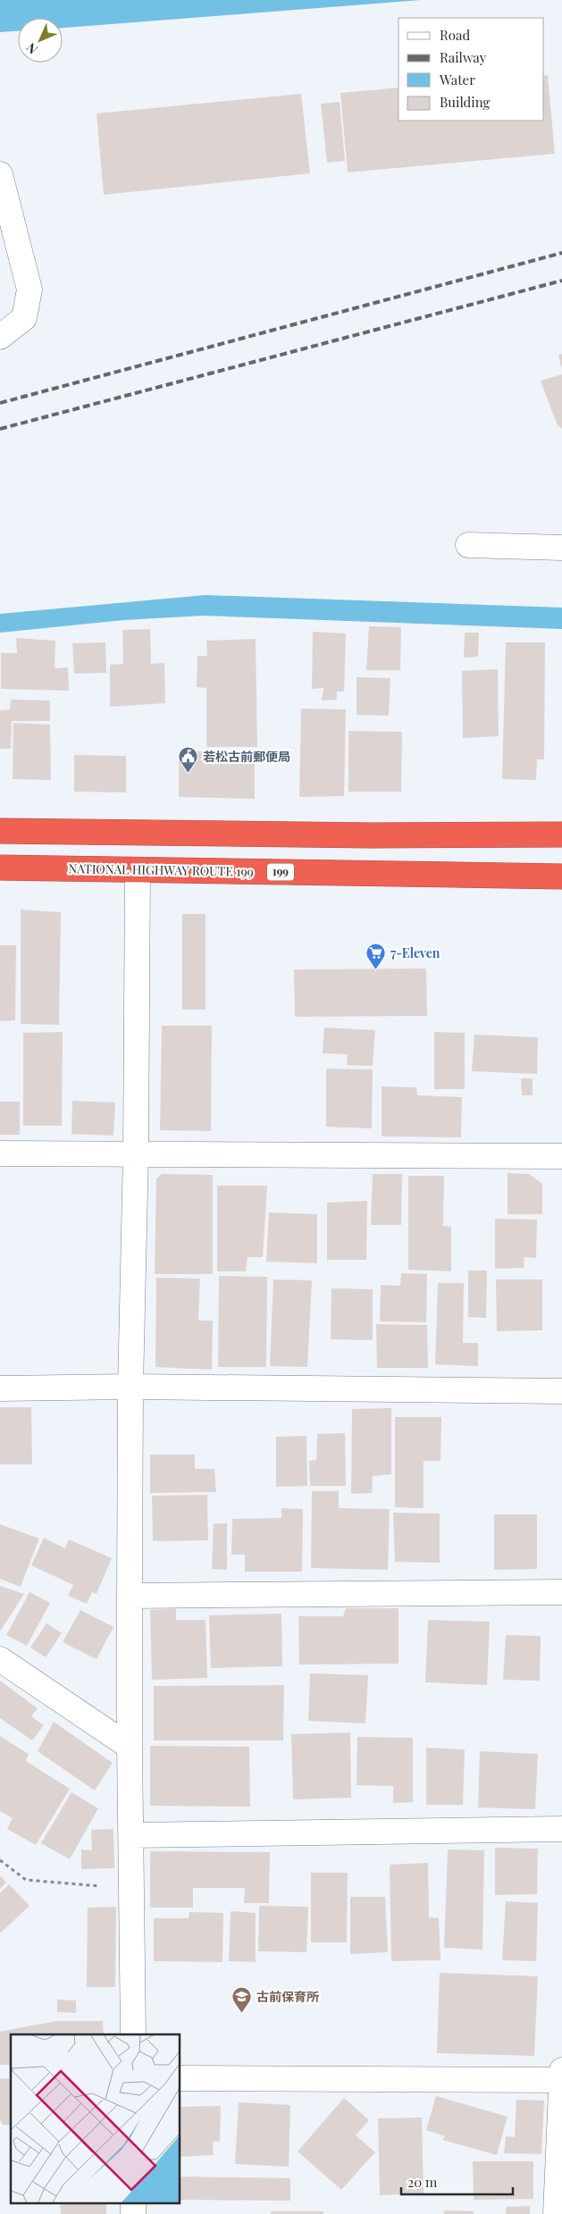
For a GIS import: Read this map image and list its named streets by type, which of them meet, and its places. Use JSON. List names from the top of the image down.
{
  "streets": {
    "highway": ["NATIONAL HIGHWAY ROUTE 199", "199"]
  },
  "places": {
    "public building": ["若松古前郵便局"],
    "supermarket": ["7-Eleven"],
    "school or university": ["古前保育所"]
  },
  "legend": [
    "Road",
    "Railway",
    "Water",
    "Building"
  ],
  "scale_bar": "20 m",
  "north": "bottom left"
}
